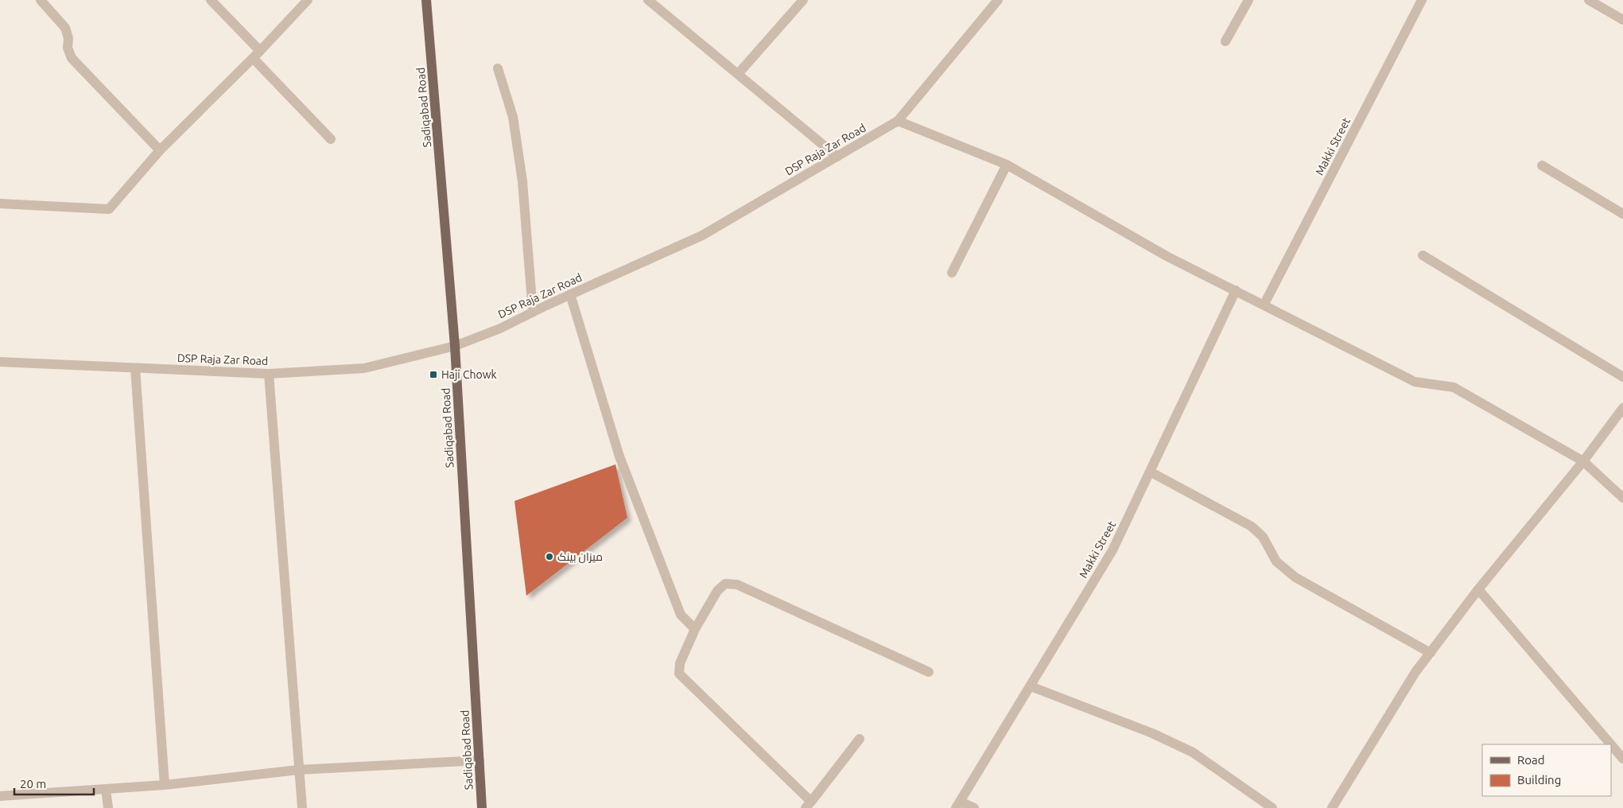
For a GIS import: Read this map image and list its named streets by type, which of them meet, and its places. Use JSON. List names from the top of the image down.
{
  "streets": {
    "main road": ["Sadiqabad Road"],
    "street": ["Makki Street", "DSP Raja Zar Road"]
  },
  "crossings": [
    ["Sadiqabad Road", "DSP Raja Zar Road"]
  ],
  "places": {
    "transit": ["Haji Chowk"],
    "other": ["میزان بینک"]
  },
  "legend": ["Road", "Building"],
  "scale_bar": "20 m"
}
